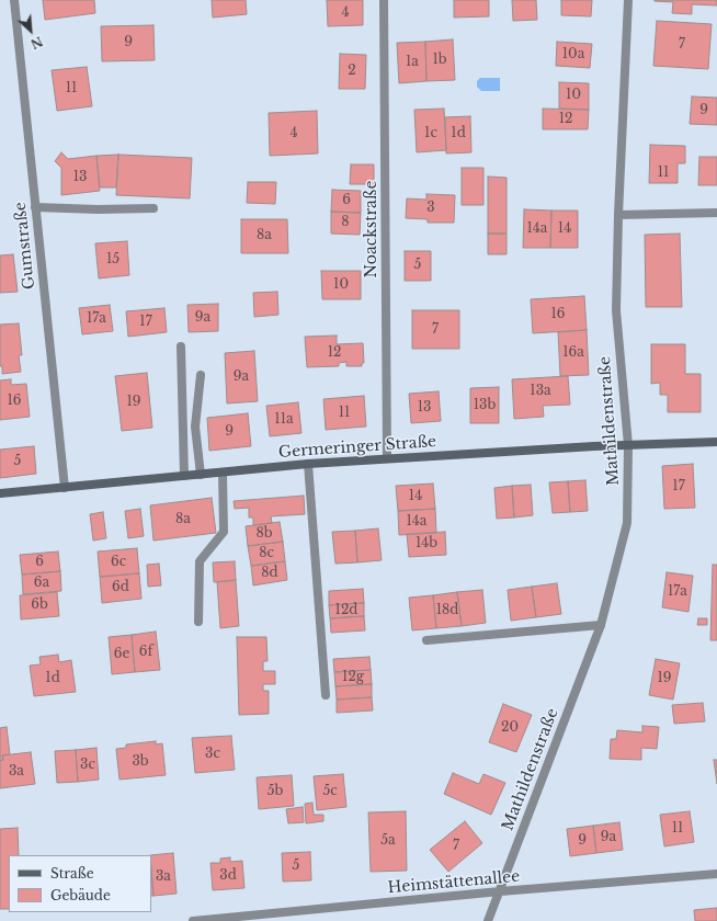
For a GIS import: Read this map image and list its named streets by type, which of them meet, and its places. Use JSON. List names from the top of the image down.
{
  "streets": {
    "main road": ["Germeringer Straße"],
    "street": [
      "Noackstraße",
      "Gumstraße",
      "Mathildenstraße",
      "Heimstättenallee"
    ]
  },
  "crossings": [
    ["Noackstraße", "Germeringer Straße"],
    ["Gumstraße", "Germeringer Straße"],
    ["Mathildenstraße", "Germeringer Straße"],
    ["Mathildenstraße", "Heimstättenallee"]
  ],
  "house_numbers": [
    "4",
    "9",
    "7",
    "10a",
    "1b",
    "1a",
    "2",
    "11",
    "10",
    "9",
    "12",
    "4",
    "1c",
    "1d",
    "11",
    "13",
    "6",
    "3",
    "8",
    "14a",
    "14",
    "8a",
    "15",
    "5",
    "10",
    "16",
    "9a",
    "17a",
    "17",
    "7",
    "12",
    "16a",
    "9a",
    "13a",
    "16",
    "19",
    "13b",
    "13",
    "11",
    "11a",
    "9",
    "5",
    "17",
    "14",
    "8a",
    "14a",
    "8b",
    "14b",
    "8c",
    "6",
    "6c",
    "8d",
    "6a",
    "6d",
    "17a",
    "6b",
    "12d",
    "18d",
    "6f",
    "6e",
    "12g",
    "1d",
    "19",
    "20",
    "3c",
    "3b",
    "3c",
    "3a",
    "5b",
    "5c",
    "11",
    "9a",
    "5a",
    "9",
    "7",
    "5",
    "3d",
    "3a"
  ],
  "legend": ["Straße", "Gebäude"],
  "north": "bottom right"
}
